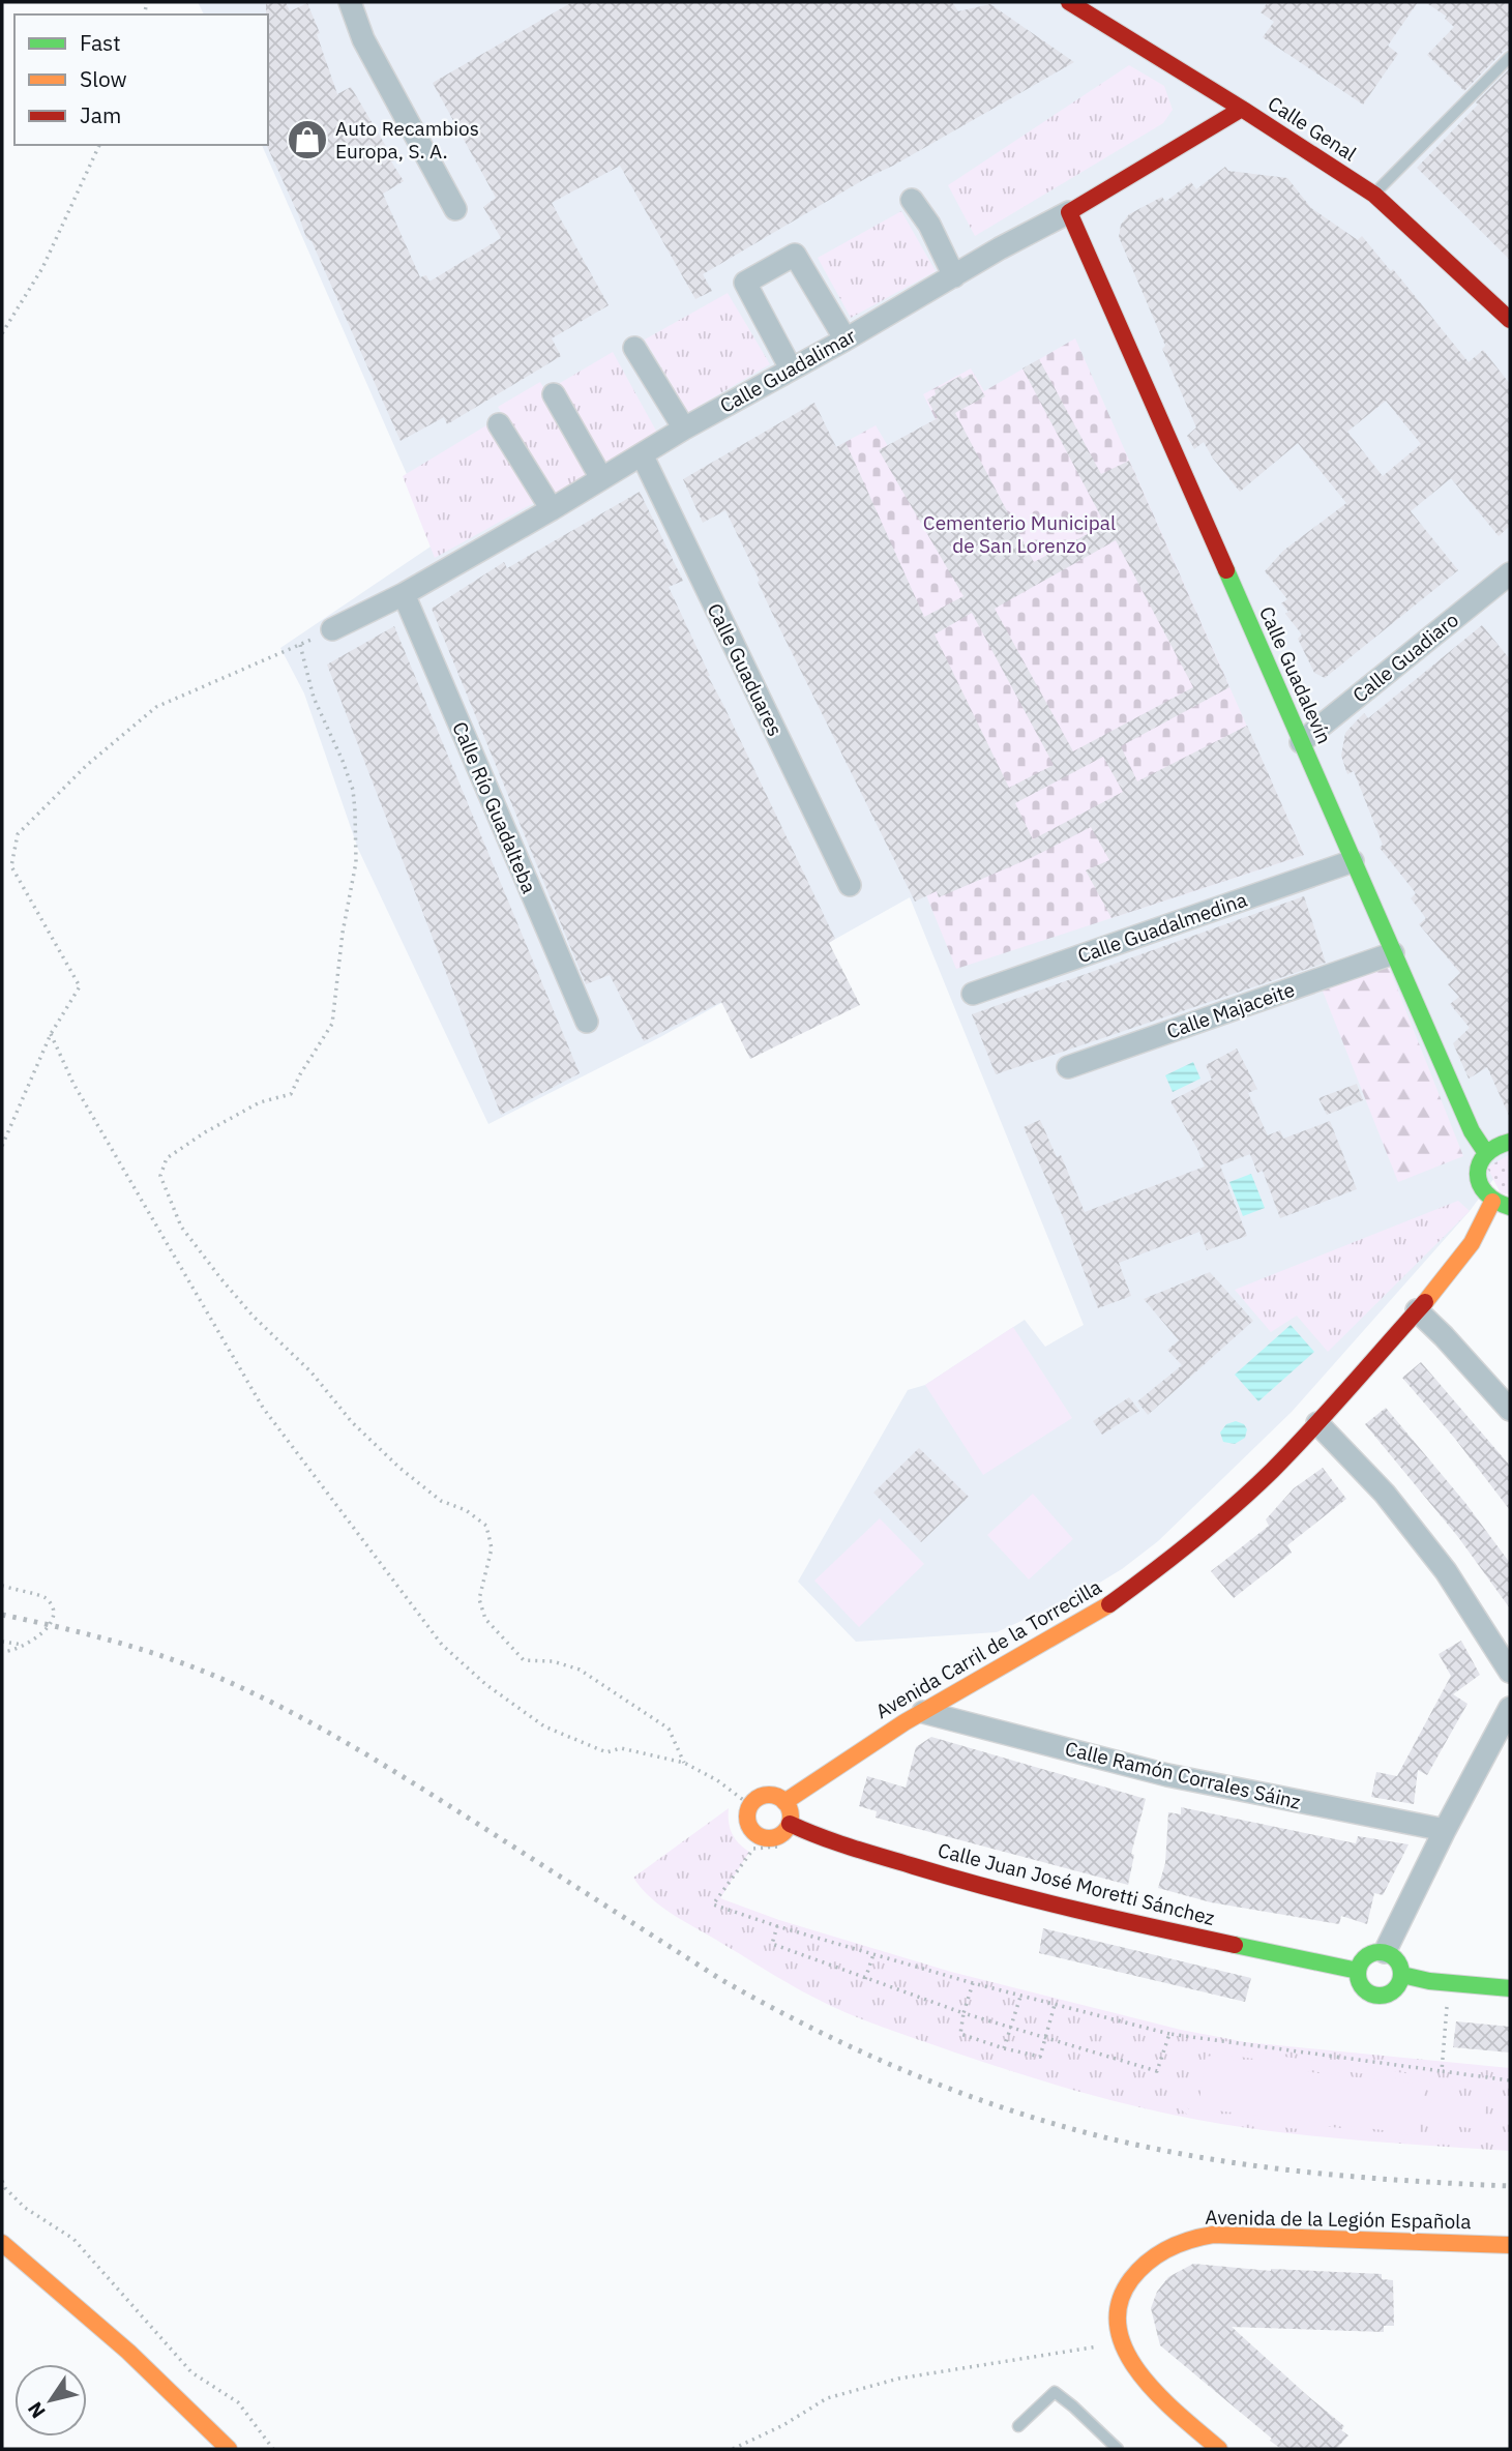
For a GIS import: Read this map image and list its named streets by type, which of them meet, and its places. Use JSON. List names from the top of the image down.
{
  "streets": {
    "main road": [
      "Calle Genal",
      "Calle Guadalimar",
      "Calle Guadalevín",
      "Avenida Carril de la Torrecilla",
      "Calle Juan José Moretti Sánchez",
      "Avenida de la Legión Española"
    ],
    "street": [
      "Calle Guadiaro",
      "Calle Guaduares",
      "Calle Río Guadalteba",
      "Calle Guadalmedina",
      "Calle Majaceite",
      "Calle Ramón Corrales Sáinz"
    ]
  },
  "crossings": [
    ["Calle Genal", "Calle Guadalimar"],
    ["Calle Guadalimar", "Calle Guaduares"],
    ["Calle Guadalimar", "Calle Guadalevín"],
    ["Calle Guadalimar", "Calle Río Guadalteba"],
    ["Calle Guadiaro", "Calle Guadalevín"],
    ["Calle Guadalevín", "Calle Guadalmedina"],
    ["Calle Guadalevín", "Calle Majaceite"],
    ["Avenida Carril de la Torrecilla", "Calle Ramón Corrales Sáinz"],
    ["Avenida Carril de la Torrecilla", "Calle Juan José Moretti Sánchez"]
  ],
  "parks": ["Cementerio Municipal de San Lorenzo"],
  "places": {
    "shop": ["Auto Recambios Europa, S. A."]
  },
  "legend": ["Fast", "Slow", "Jam"],
  "north": "bottom left"
}
